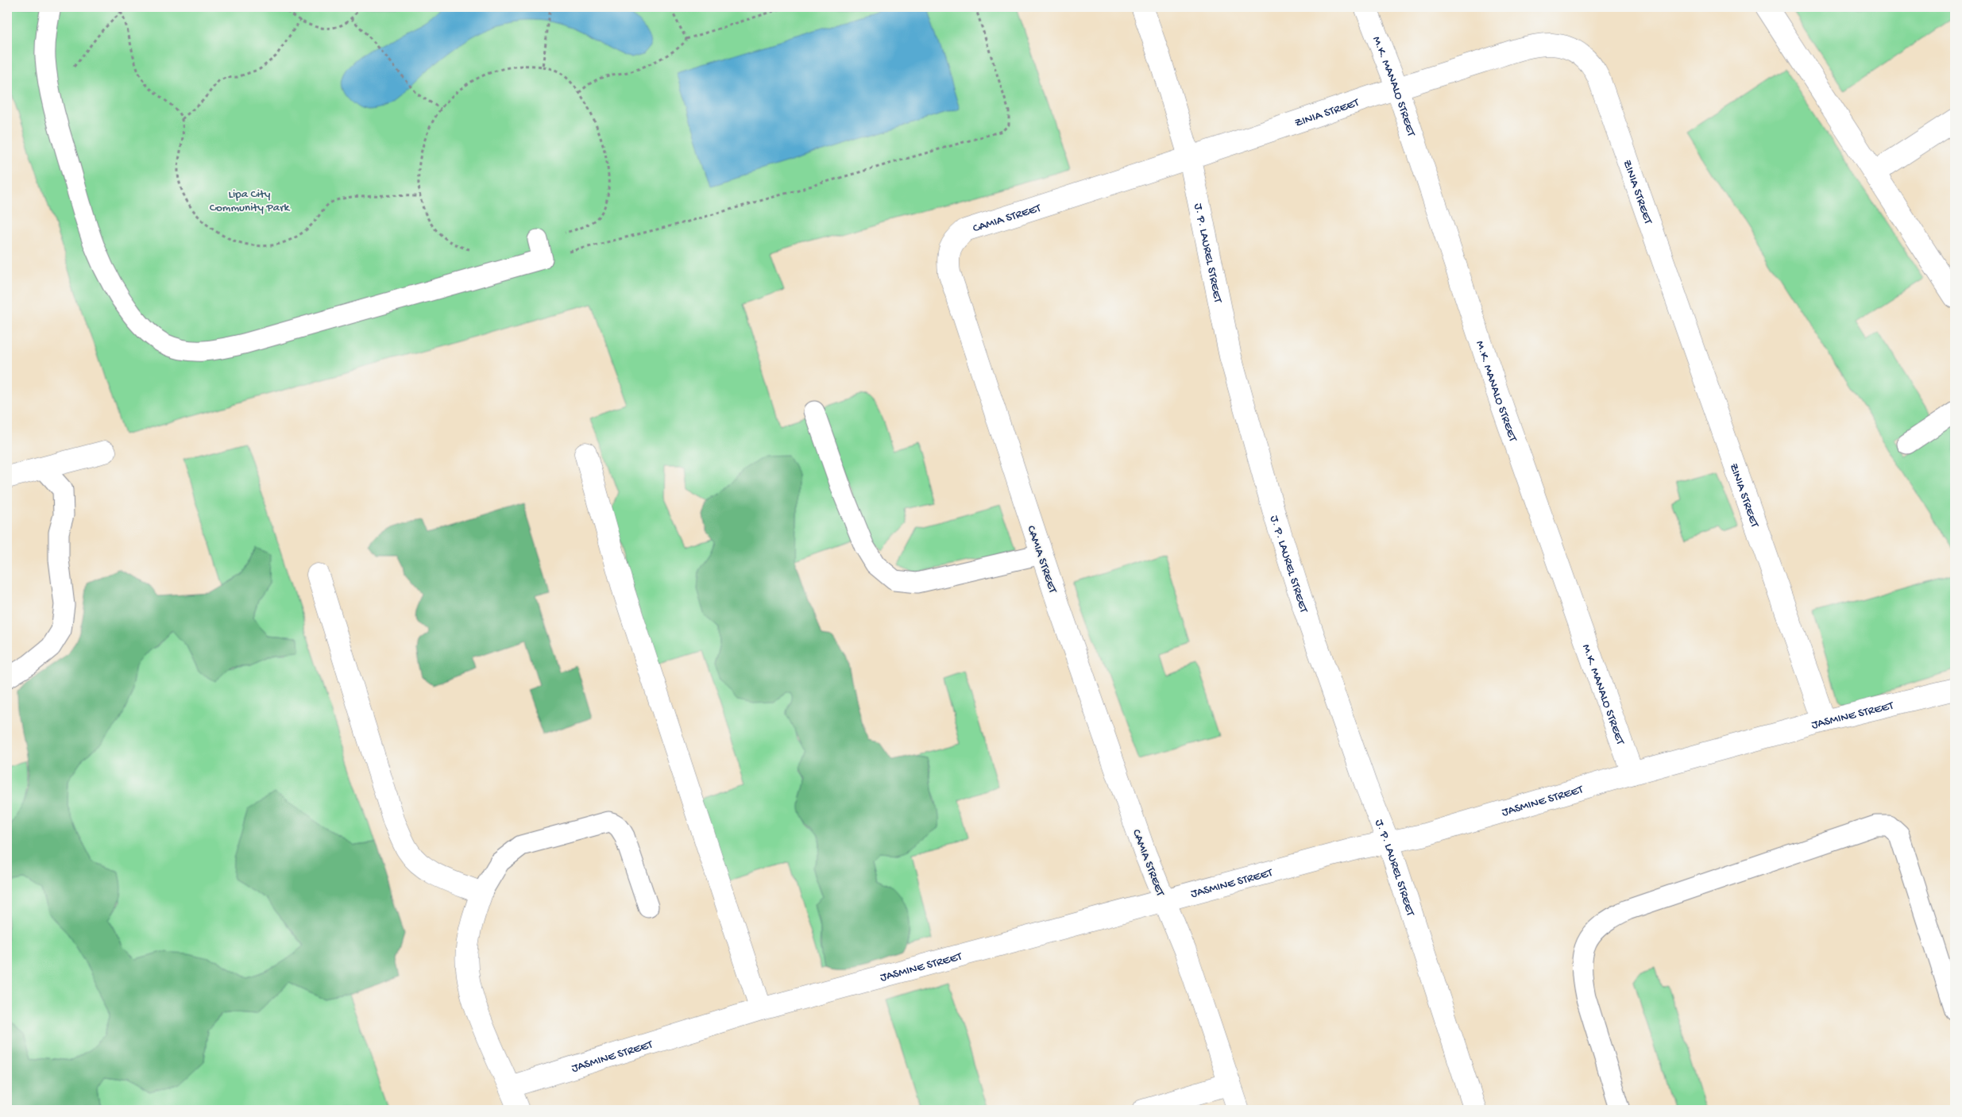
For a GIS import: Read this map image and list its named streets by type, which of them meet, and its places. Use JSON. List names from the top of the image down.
{
  "streets": {
    "street": [
      "M.K. MANALO STREET",
      "ZINIA STREET",
      "CAMIA STREET",
      "J. P. LAUREL STREET",
      "JASMINE STREET"
    ]
  },
  "crossings": [
    ["M.K. MANALO STREET", "ZINIA STREET"],
    ["M.K. MANALO STREET", "JASMINE STREET"],
    ["ZINIA STREET", "CAMIA STREET"],
    ["ZINIA STREET", "J. P. LAUREL STREET"],
    ["ZINIA STREET", "JASMINE STREET"],
    ["CAMIA STREET", "J. P. LAUREL STREET"],
    ["CAMIA STREET", "JASMINE STREET"],
    ["J. P. LAUREL STREET", "JASMINE STREET"]
  ],
  "parks": ["Lipa City Community Park"]
}
